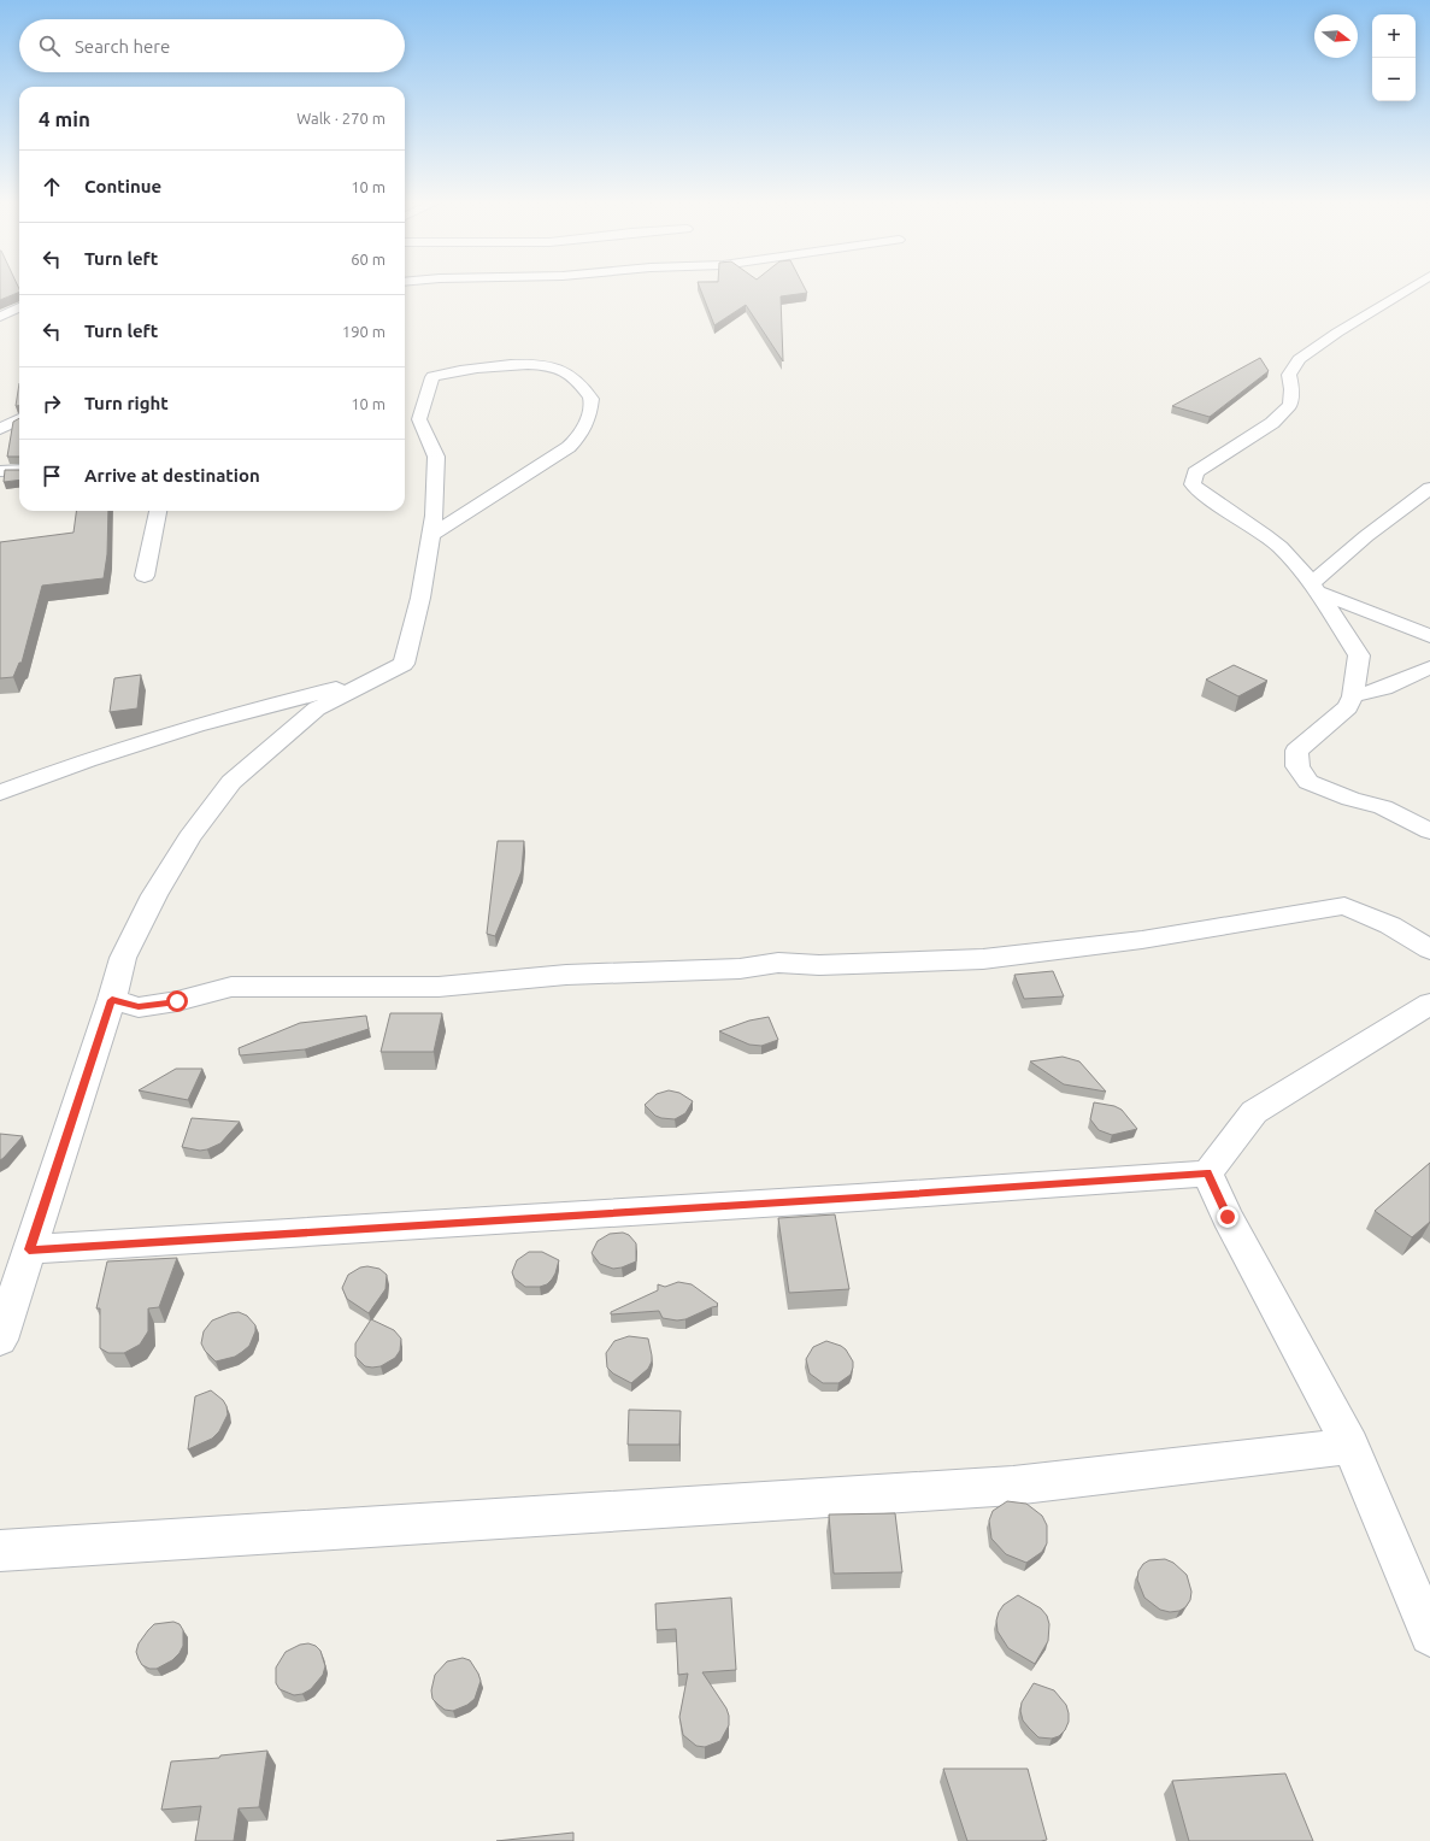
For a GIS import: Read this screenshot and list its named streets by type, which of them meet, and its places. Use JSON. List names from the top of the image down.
{
  "north": "right",
  "page": {
    "map_buttons": ["+", "−"],
    "search": "Search here",
    "heading": ["4 min", "Walk · 270 m"],
    "list": [
      ["Continue", "10 m"],
      ["Turn left", "60 m"],
      ["Turn left", "190 m"],
      ["Turn right", "10 m"],
      "Arrive at destination"
    ]
  }
}
